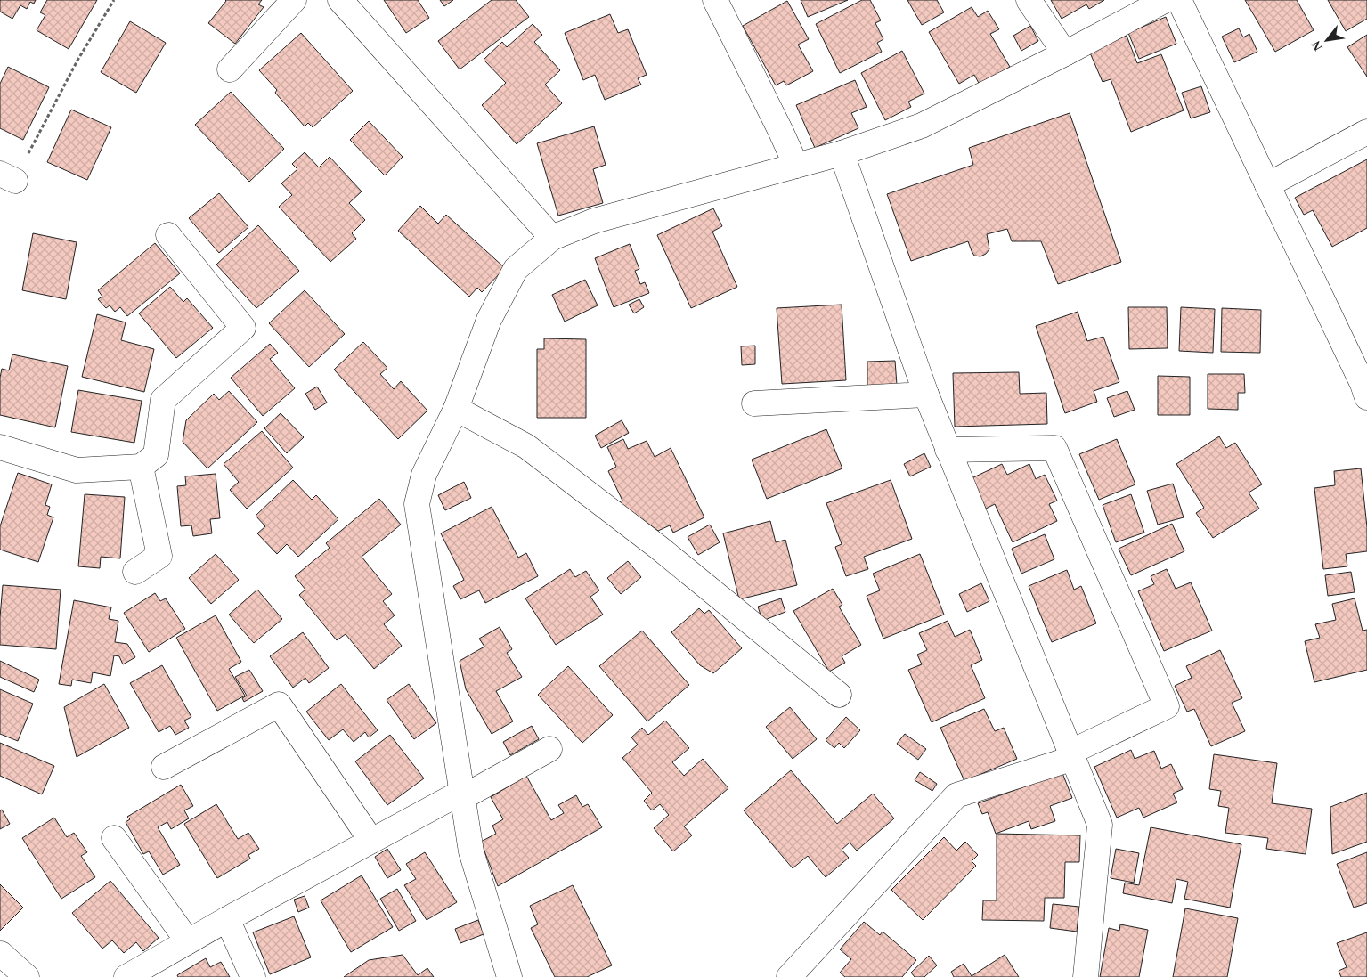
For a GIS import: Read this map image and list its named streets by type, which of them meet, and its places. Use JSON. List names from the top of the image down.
{
  "north": "bottom left"
}
